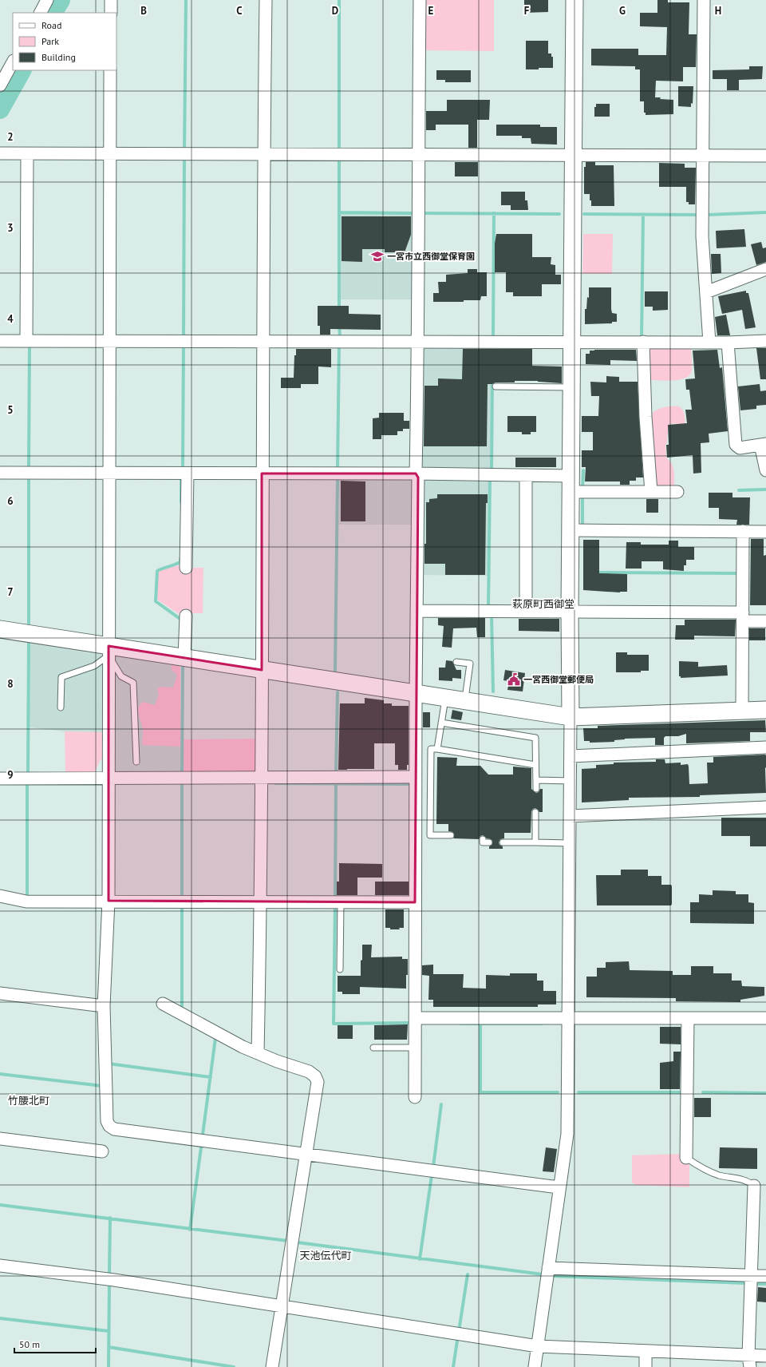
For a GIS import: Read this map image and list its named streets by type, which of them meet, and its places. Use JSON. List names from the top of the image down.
{
  "districts": ["萩原町西御堂", "竹腰北町", "天池伝代町"],
  "places": {
    "school or university": ["一宮市立西御堂保育園"],
    "public building": ["一宮西御堂郵便局"]
  },
  "legend": ["Road", "Park", "Building"],
  "scale_bar": "50 m",
  "grid": {
    "columns": [
      "B",
      "C",
      "D",
      "E",
      "F",
      "G",
      "H"
    ],
    "rows": [
      "2",
      "3",
      "4",
      "5",
      "6",
      "7",
      "8",
      "9"
    ]
  }
}
